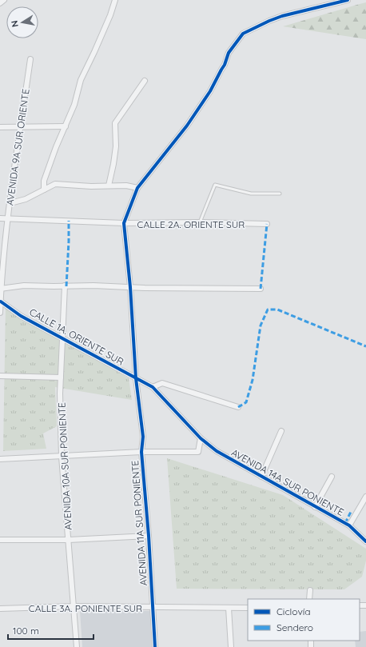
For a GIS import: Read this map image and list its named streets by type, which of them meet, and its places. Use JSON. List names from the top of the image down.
{
  "streets": {
    "street": [
      "AVENIDA 9A SUR ORIENTE",
      "CALLE 2A. ORIENTE SUR",
      "CALLE 1A. ORIENTE SUR",
      "AVENIDA 10A SUR PONIENTE",
      "AVENIDA 14A SUR PONIENTE",
      "AVENIDA 11A SUR PONIENTE",
      "CALLE 3A. PONIENTE SUR"
    ]
  },
  "crossings": [
    ["AVENIDA 9A SUR ORIENTE", "CALLE 2A. ORIENTE SUR"],
    ["AVENIDA 9A SUR ORIENTE", "CALLE 1A. ORIENTE SUR"],
    ["CALLE 2A. ORIENTE SUR", "AVENIDA 11A SUR PONIENTE"],
    ["CALLE 1A. ORIENTE SUR", "AVENIDA 10A SUR PONIENTE"],
    ["CALLE 1A. ORIENTE SUR", "AVENIDA 14A SUR PONIENTE"],
    ["CALLE 1A. ORIENTE SUR", "AVENIDA 11A SUR PONIENTE"],
    ["AVENIDA 10A SUR PONIENTE", "CALLE 3A. PONIENTE SUR"],
    ["AVENIDA 11A SUR PONIENTE", "CALLE 3A. PONIENTE SUR"]
  ],
  "legend": ["Ciclovía", "Sendero"],
  "scale_bar": "100 m",
  "north": "left"
}
